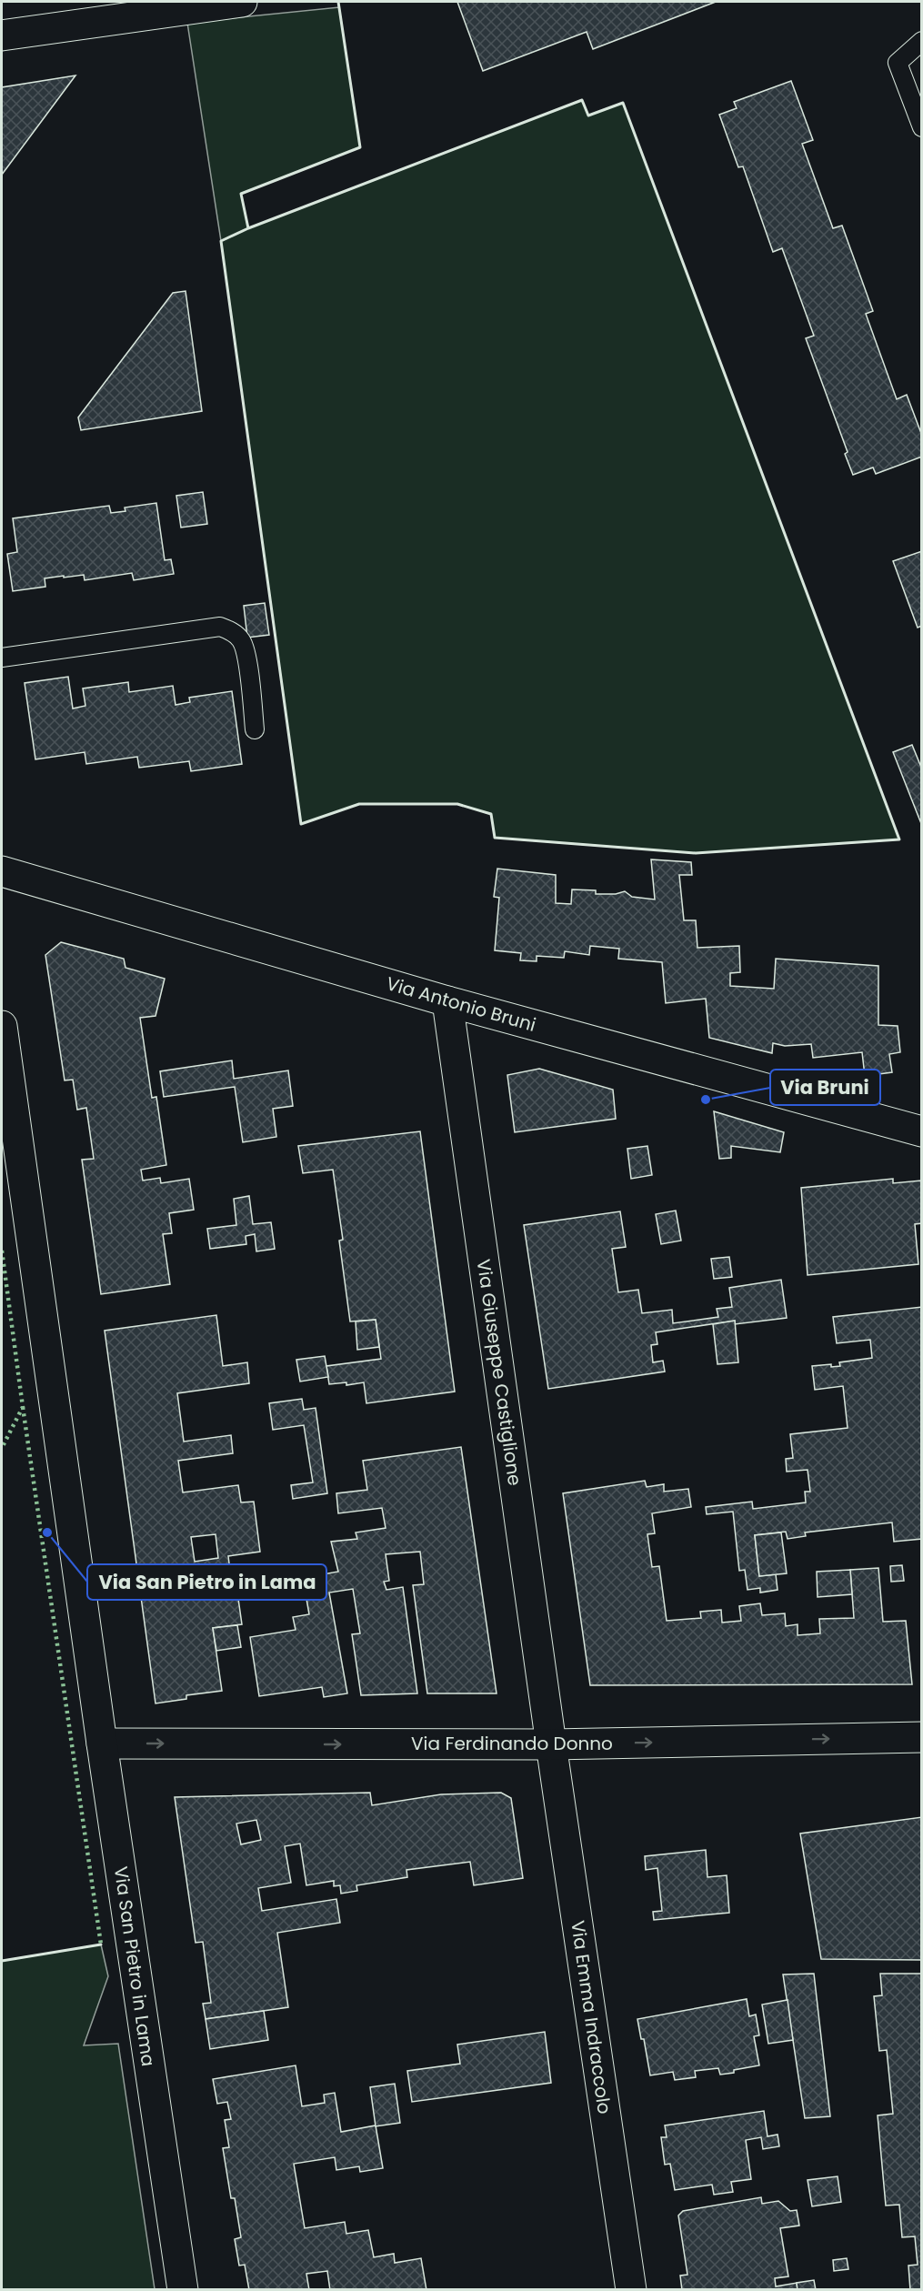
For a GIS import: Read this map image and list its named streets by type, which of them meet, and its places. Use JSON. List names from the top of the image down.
{
  "streets": {
    "street": [
      "Via Antonio Bruni",
      "Via Giuseppe Castiglione",
      "Via Ferdinando Donno",
      "Via San Pietro in Lama",
      "Via Emma Indraccolo"
    ]
  },
  "crossings": [
    ["Via Antonio Bruni", "Via Giuseppe Castiglione"],
    ["Via Giuseppe Castiglione", "Via Ferdinando Donno"],
    ["Via Giuseppe Castiglione", "Via Emma Indraccolo"],
    ["Via Ferdinando Donno", "Via San Pietro in Lama"],
    ["Via Ferdinando Donno", "Via Emma Indraccolo"]
  ],
  "one_way": ["Via Ferdinando Donno"],
  "places": ["Via Bruni", "Via San Pietro in Lama"]
}
